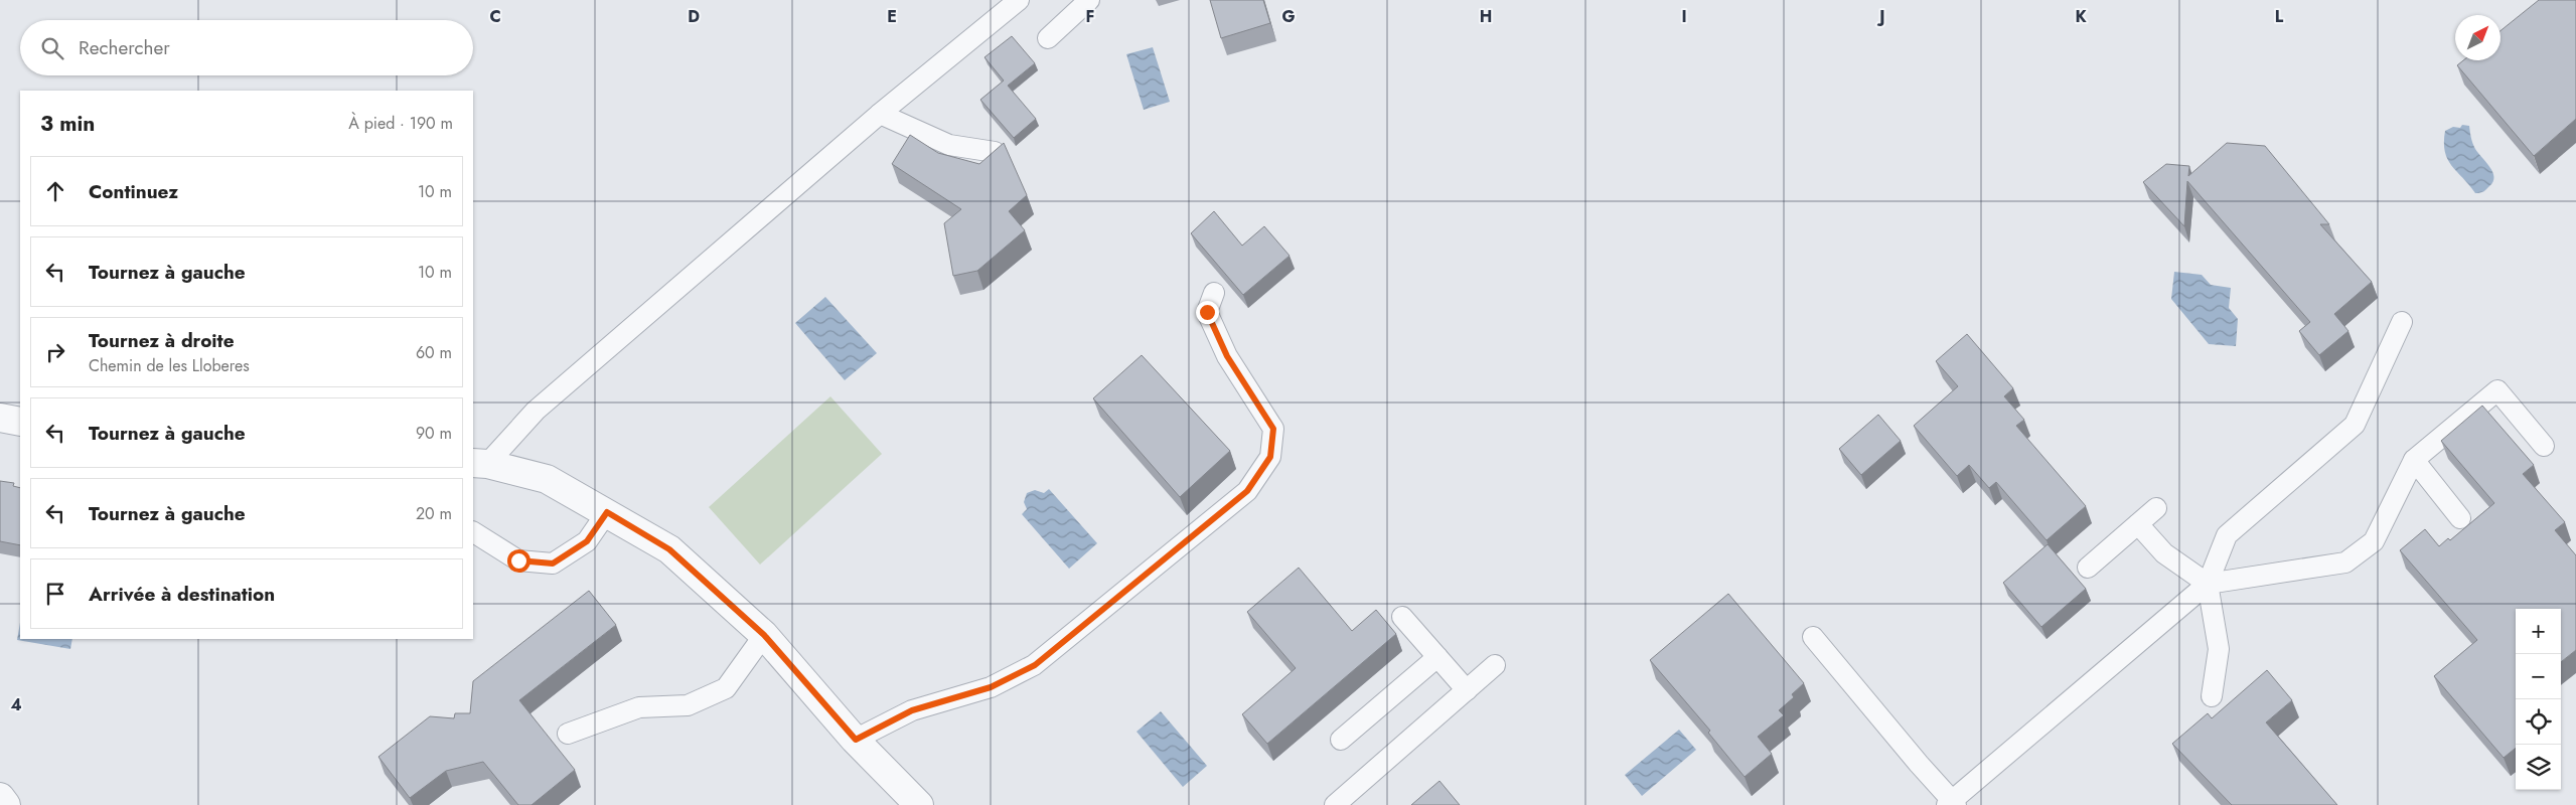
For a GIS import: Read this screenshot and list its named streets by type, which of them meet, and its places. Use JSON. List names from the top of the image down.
{
  "north": "top right",
  "page": {
    "search": "Rechercher",
    "heading": ["3 min", "À pied · 190 m"],
    "list": [
      ["Continuez", "10 m"],
      ["Tournez à gauche", "10 m"],
      ["Tournez à droite", "Chemin de les Lloberes", "60 m"],
      ["Tournez à gauche", "90 m"],
      ["Tournez à gauche", "20 m"],
      "Arrivée à destination"
    ],
    "map_buttons": ["+", "−"]
  },
  "grid": {
    "columns": [
      "C",
      "D",
      "E",
      "F",
      "G",
      "H",
      "I",
      "J",
      "K",
      "L"
    ],
    "rows": ["4"]
  }
}
